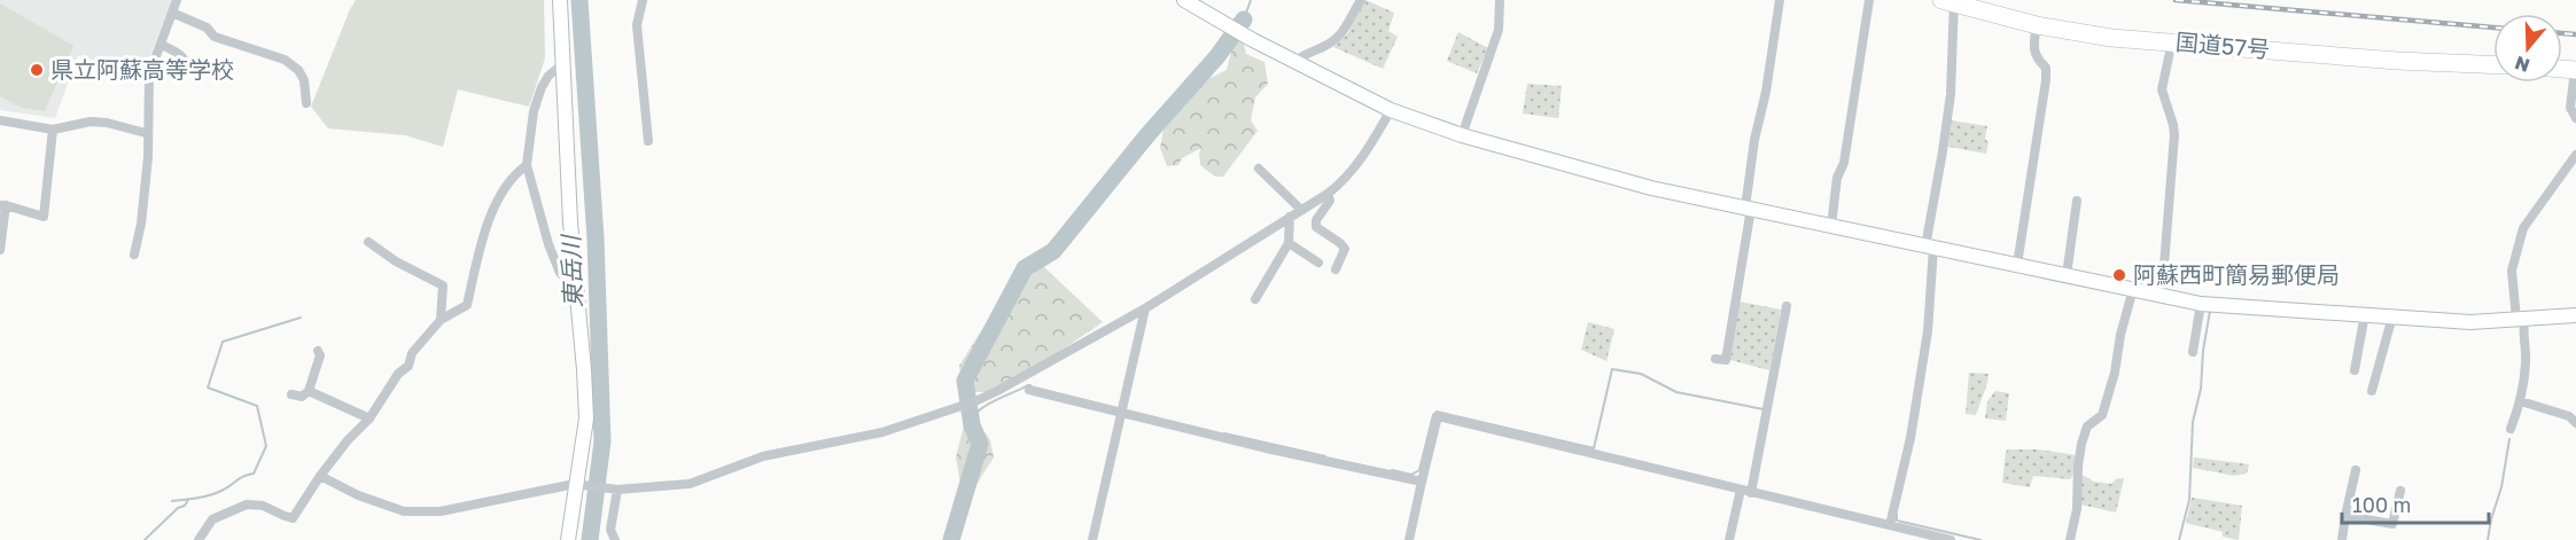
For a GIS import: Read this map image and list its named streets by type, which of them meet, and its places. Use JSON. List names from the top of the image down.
{
  "streets": {
    "highway": ["国道57号"]
  },
  "water": ["東岳川"],
  "places": ["県立阿蘇高等学校", "阿蘇西町簡易郵便局"],
  "scale_bar": "100 m",
  "north": "bottom"
}
